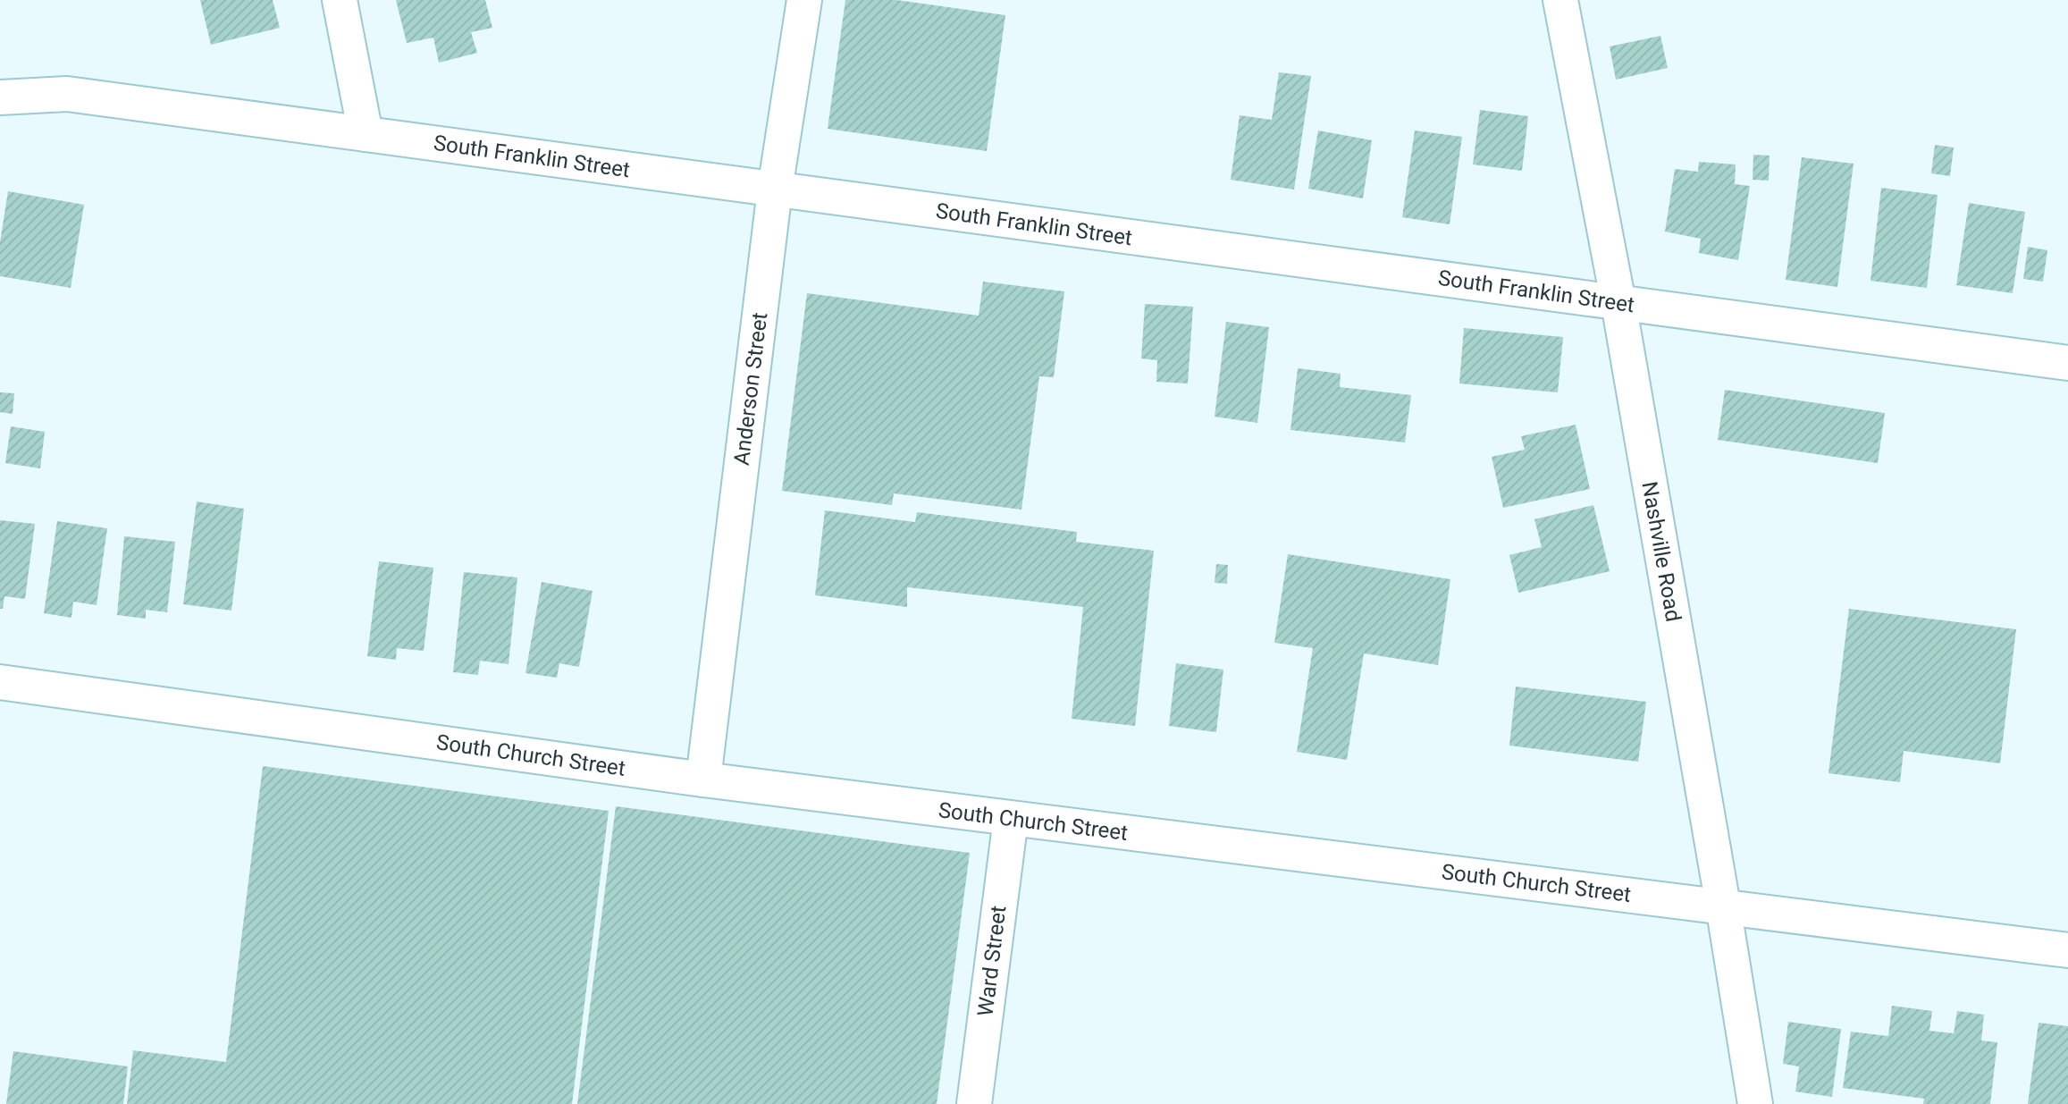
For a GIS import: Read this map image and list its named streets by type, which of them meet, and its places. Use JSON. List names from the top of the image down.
{
  "streets": {
    "street": [
      "South Franklin Street",
      "Anderson Street",
      "Nashville Road",
      "South Church Street",
      "Ward Street"
    ]
  },
  "crossings": [
    ["South Franklin Street", "Anderson Street"],
    ["South Franklin Street", "Nashville Road"],
    ["Anderson Street", "South Church Street"],
    ["Nashville Road", "South Church Street"],
    ["South Church Street", "Ward Street"]
  ]
}
